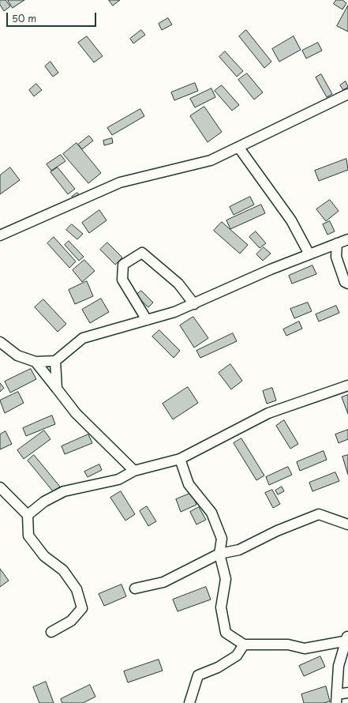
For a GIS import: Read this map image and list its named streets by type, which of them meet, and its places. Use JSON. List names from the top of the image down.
{
  "scale_bar": "50 m"
}
